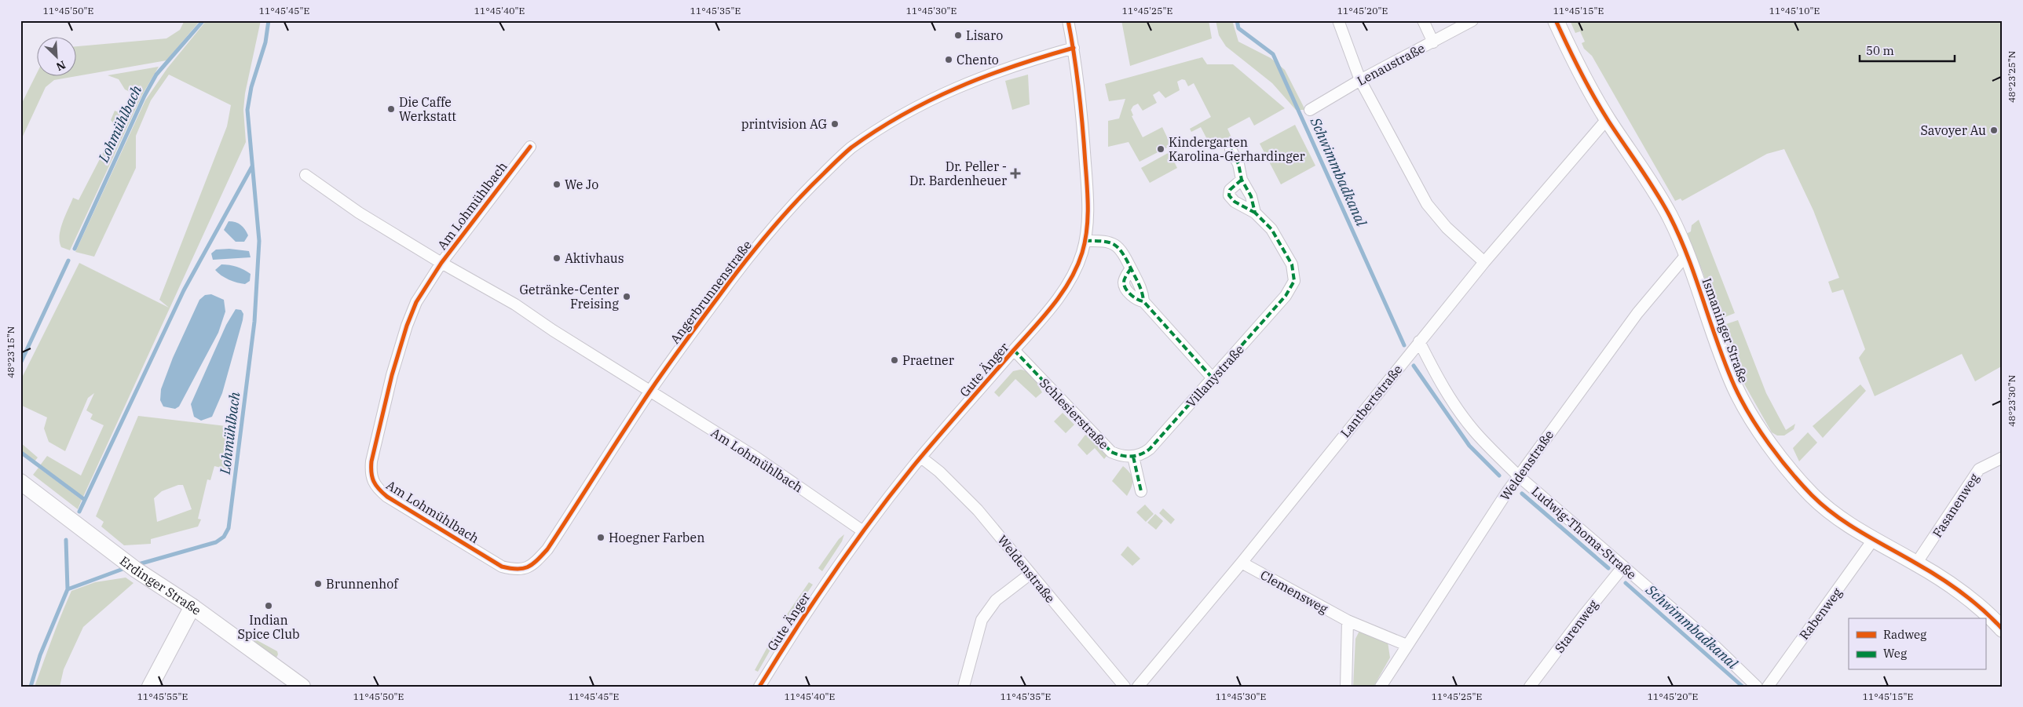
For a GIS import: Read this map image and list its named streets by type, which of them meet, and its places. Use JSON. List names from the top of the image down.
{
  "streets": {
    "street": [
      "Lenaustraße",
      "Am Lohmühlbach",
      "Angerbrunnenstraße",
      "Ismaninger Straße",
      "Gute Änger",
      "Villanystraße",
      "Lantbertstraße",
      "Schlesierstraße",
      "Weldenstraße",
      "Fasanenweg",
      "Ludwig-Thoma-Straße",
      "Erdinger Straße",
      "Clemensweg",
      "Rabenweg",
      "Starenweg"
    ]
  },
  "crossings": [
    ["Am Lohmühlbach", "Angerbrunnenstraße"],
    ["Am Lohmühlbach", "Gute Änger"],
    ["Angerbrunnenstraße", "Gute Änger"],
    ["Ismaninger Straße", "Lantbertstraße"],
    ["Ismaninger Straße", "Weldenstraße"],
    ["Ismaninger Straße", "Fasanenweg"],
    ["Ismaninger Straße", "Rabenweg"],
    ["Gute Änger", "Schlesierstraße"],
    ["Gute Änger", "Weldenstraße"],
    ["Villanystraße", "Schlesierstraße"],
    ["Lantbertstraße", "Ludwig-Thoma-Straße"],
    ["Lantbertstraße", "Clemensweg"],
    ["Weldenstraße", "Ludwig-Thoma-Straße"],
    ["Weldenstraße", "Clemensweg"],
    ["Ludwig-Thoma-Straße", "Starenweg"]
  ],
  "water": ["Lohmühlbach", "Schwimmbadkanal"],
  "places": {
    "other": [
      "Lisaro",
      "Chento",
      "Die Caffe Werkstatt",
      "printvision AG",
      "Savoyer Au",
      "Kindergarten Karolina-Gerhardinger",
      "We Jo",
      "Aktivhaus",
      "Getränke-Center Freising",
      "Praetner",
      "Hoegner Farben",
      "Brunnenhof",
      "Indian Spice Club"
    ],
    "health": ["Dr. Peller - Dr. Bardenheuer"]
  },
  "legend": ["Radweg", "Weg"],
  "scale_bar": "50 m",
  "north": "bottom right",
  "coordinates": [
    "11°45'50\"E",
    "11°45'45\"E",
    "11°45'40\"E",
    "11°45'35\"E",
    "11°45'30\"E",
    "11°45'25\"E",
    "11°45'20\"E",
    "11°45'15\"E",
    "11°45'10\"E",
    "48°23'25\"N",
    "48°23'15\"N",
    "48°23'30\"N",
    "11°45'55\"E"
  ]
}
